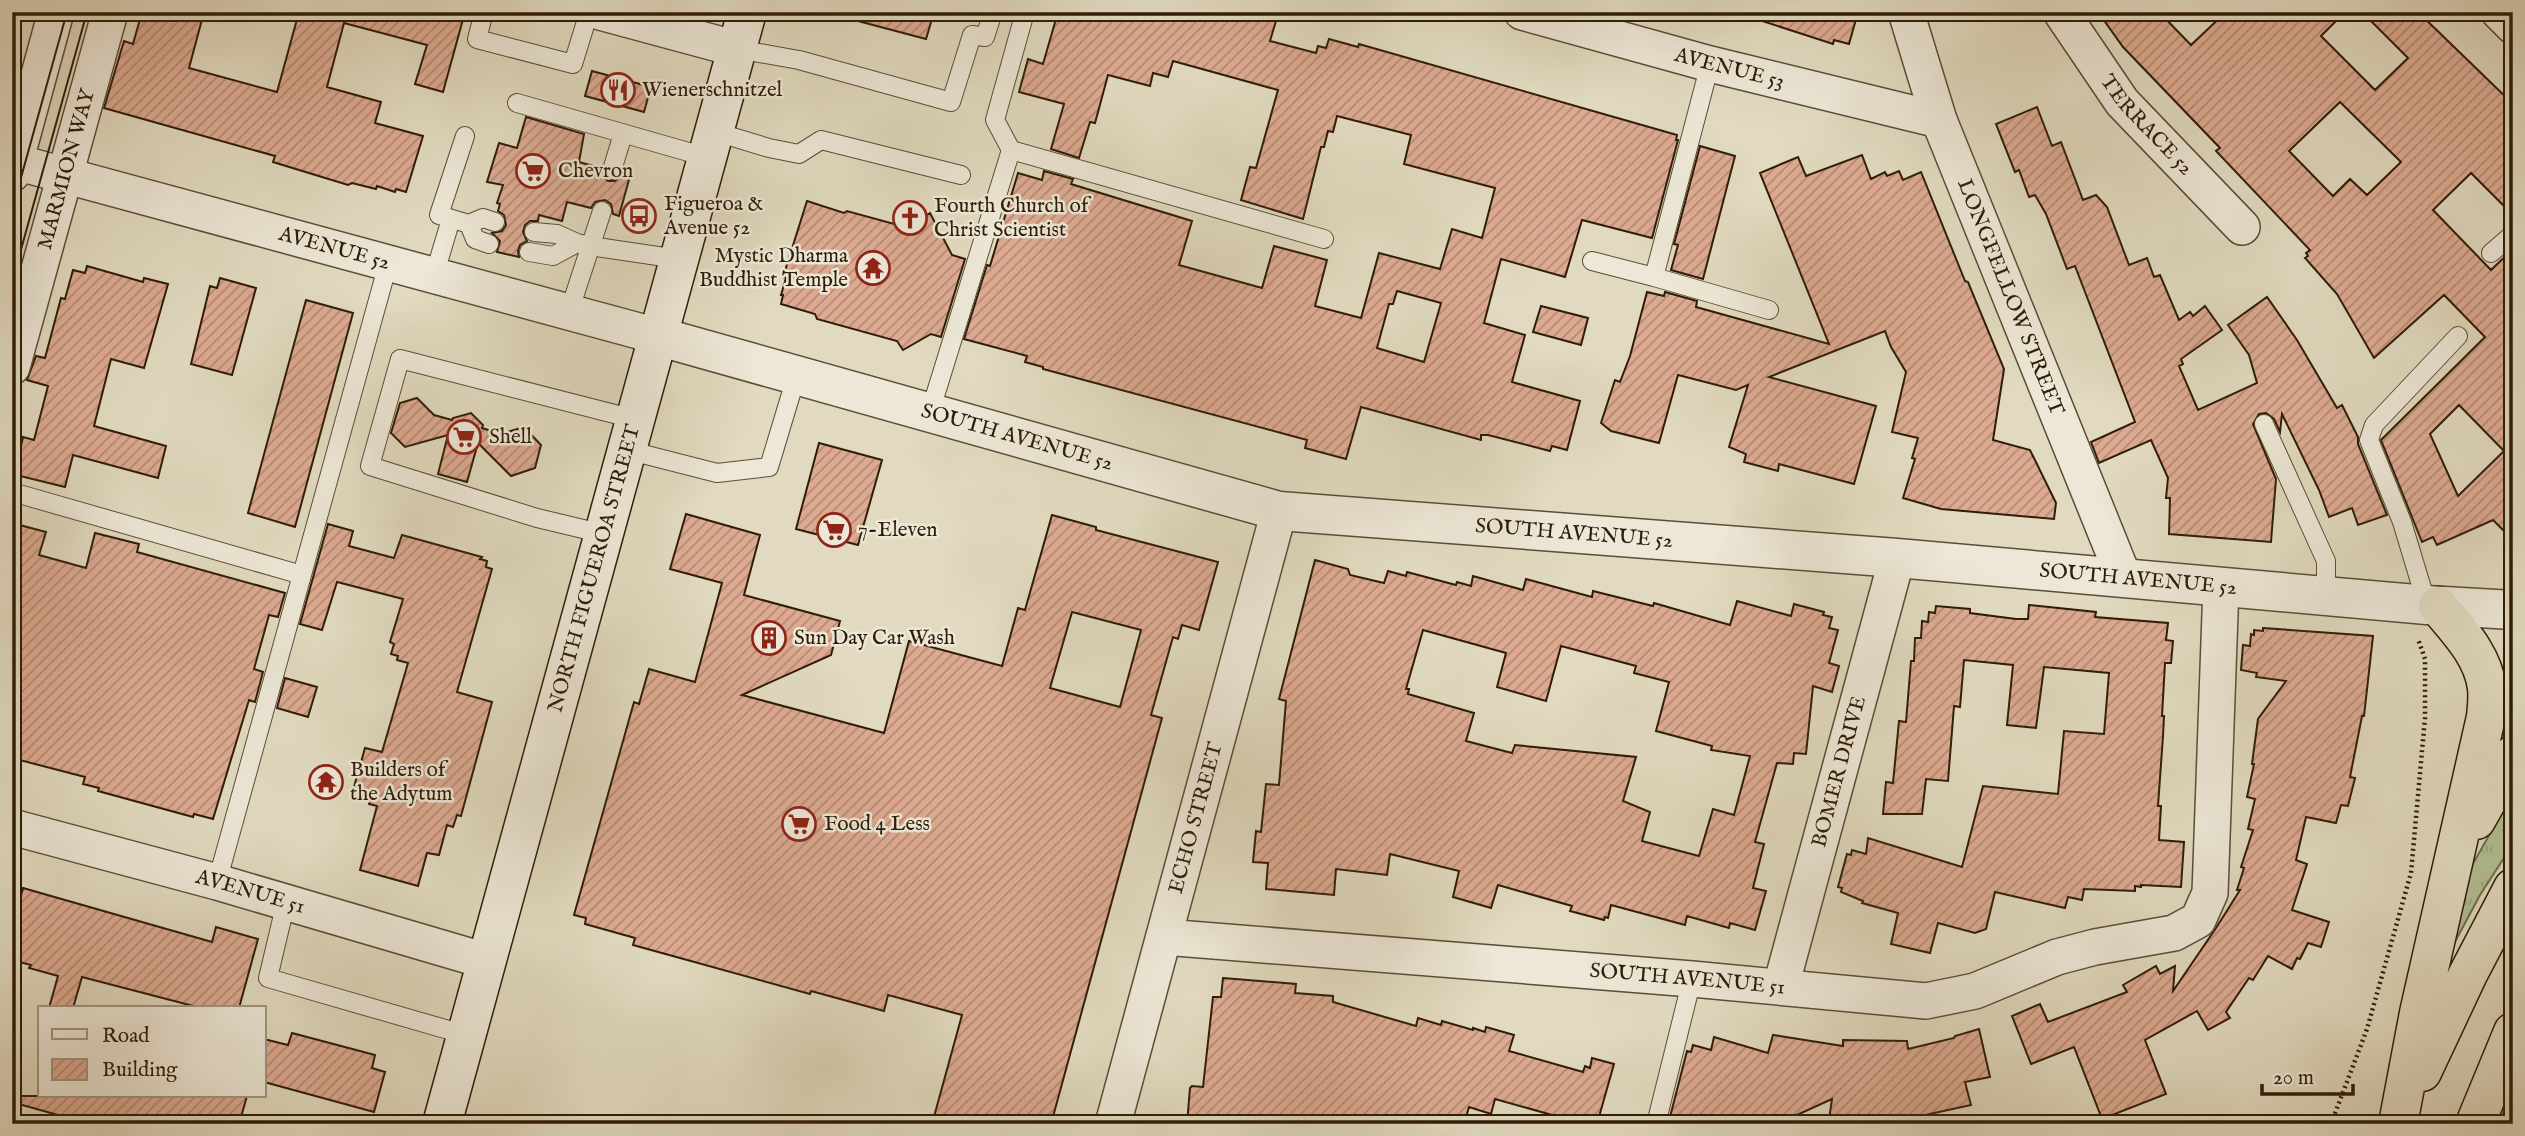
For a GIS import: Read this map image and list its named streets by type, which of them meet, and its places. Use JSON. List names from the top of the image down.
{
  "streets": {
    "street": [
      "AVENUE 53",
      "TERRACE 52",
      "MARMION WAY",
      "AVENUE 52",
      "LONGFELLOW STREET",
      "SOUTH AVENUE 52",
      "NORTH FIGUEROA STREET",
      "BOMER DRIVE",
      "ECHO STREET",
      "AVENUE 51",
      "SOUTH AVENUE 51"
    ]
  },
  "crossings": [
    ["AVENUE 53", "LONGFELLOW STREET"],
    ["MARMION WAY", "AVENUE 52"],
    ["AVENUE 52", "SOUTH AVENUE 52"],
    ["AVENUE 52", "NORTH FIGUEROA STREET"],
    ["LONGFELLOW STREET", "SOUTH AVENUE 52"],
    ["SOUTH AVENUE 52", "NORTH FIGUEROA STREET"],
    ["SOUTH AVENUE 52", "BOMER DRIVE"],
    ["SOUTH AVENUE 52", "ECHO STREET"],
    ["SOUTH AVENUE 52", "SOUTH AVENUE 51"],
    ["NORTH FIGUEROA STREET", "AVENUE 51"],
    ["BOMER DRIVE", "SOUTH AVENUE 51"],
    ["ECHO STREET", "SOUTH AVENUE 51"]
  ],
  "places": {
    "restaurant": ["Wienerschnitzel"],
    "supermarket": [
      "Chevron",
      "Shell",
      "7-Eleven",
      "Food 4 Less"
    ],
    "bus stop": ["Figueroa & Avenue 52"],
    "church": ["Fourth Church of Christ Scientist"],
    "temple": ["Mystic Dharma Buddhist Temple", "Builders of the Adytum"],
    "building": ["Sun Day Car Wash"]
  },
  "legend": ["Road", "Building"],
  "scale_bar": "20 m"
}
